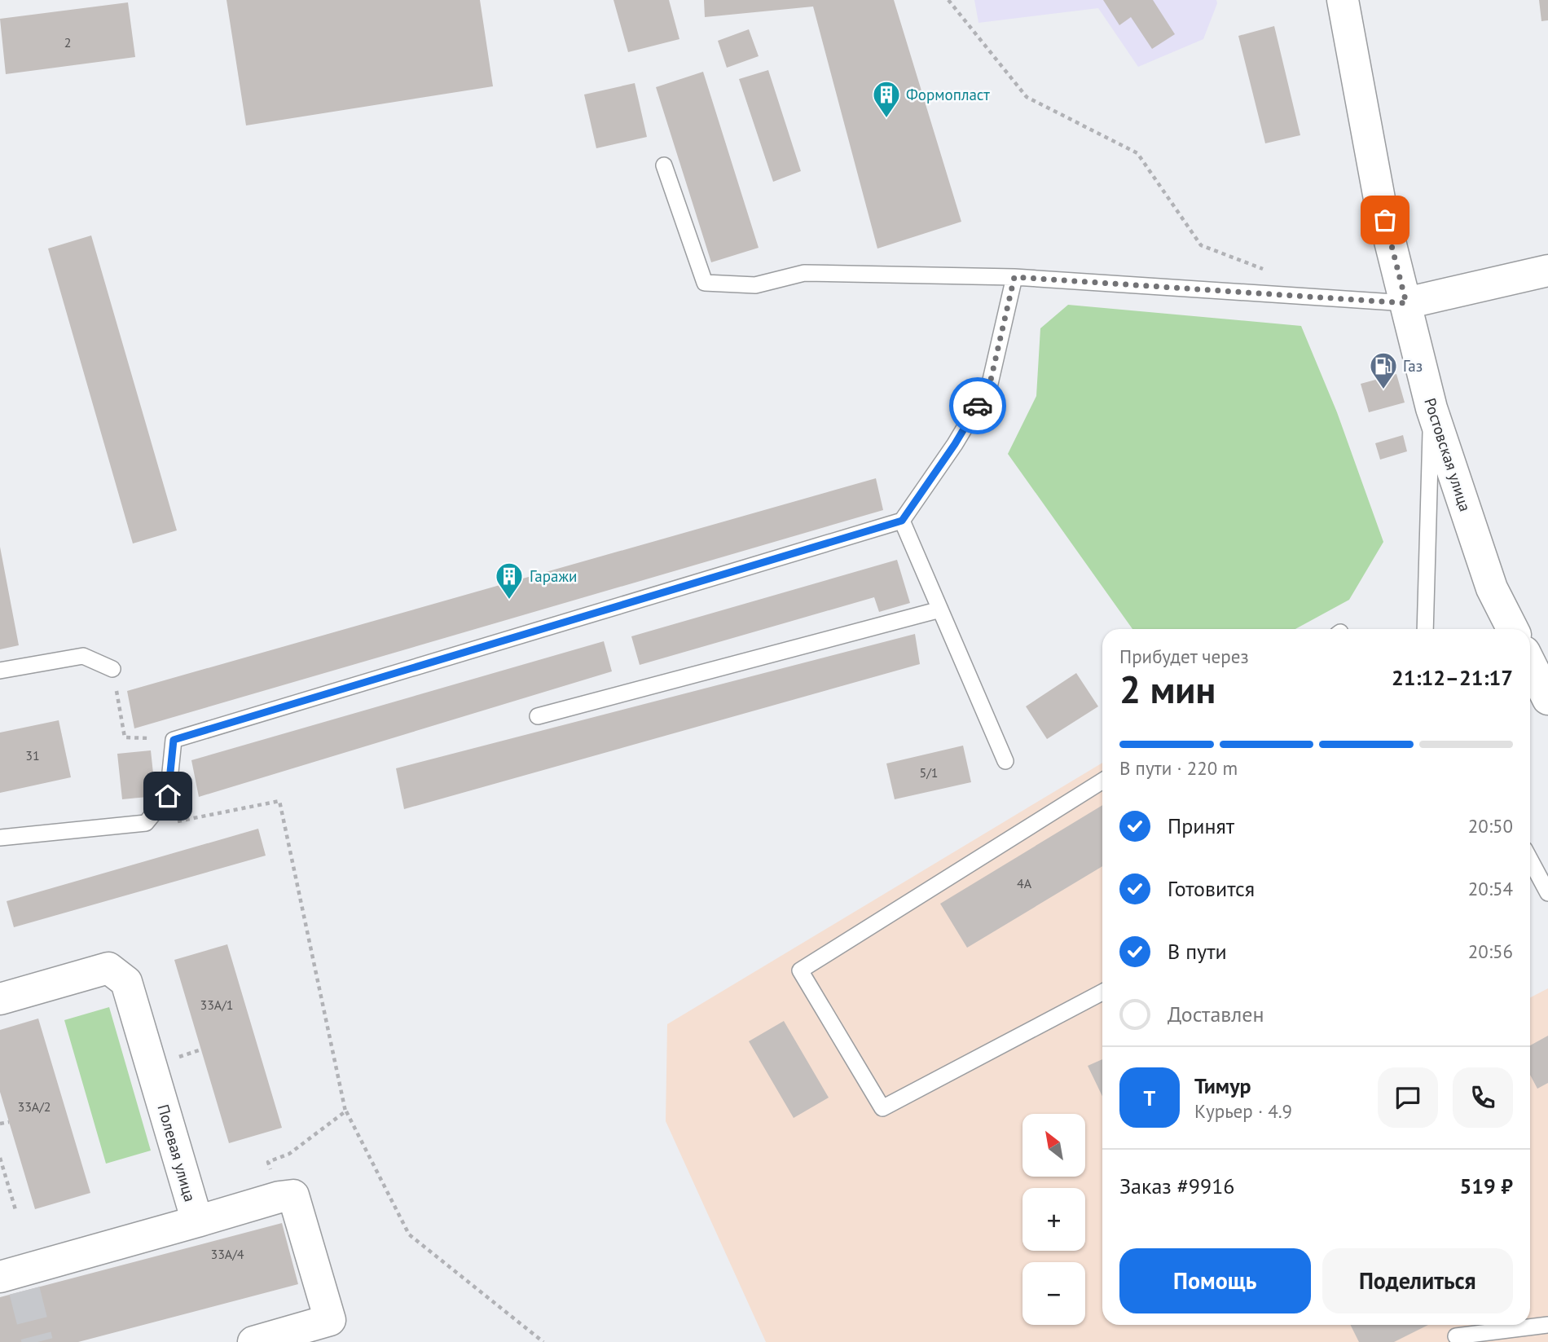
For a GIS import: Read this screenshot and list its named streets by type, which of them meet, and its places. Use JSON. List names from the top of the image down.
{
  "streets": {
    "street": ["Ростовская улица", "Полевая улица"]
  },
  "places": {
    "building": ["Формопласт", "Гаражи"],
    "fuel station": ["Газ"]
  },
  "house_numbers": [
    "2",
    "31",
    "5/1",
    "4А",
    "33А/1",
    "33А/2",
    "33А/4"
  ],
  "north": "top left",
  "page": {
    "heading": ["2 мин", "Прибудет через", "21:12–21:17"],
    "panel": [
      "Тимур",
      "Курьер · 4.9",
      "Заказ #9916",
      "519 ₽"
    ],
    "bar": "В пути · 220 m",
    "list": [
      ["Принят", "20:50"],
      ["Готовится", "20:54"],
      ["В пути", "20:56"],
      "Доставлен"
    ],
    "round": "Т",
    "map_buttons": ["+", "−"],
    "buttons": ["Помощь", "Поделиться"]
  }
}
